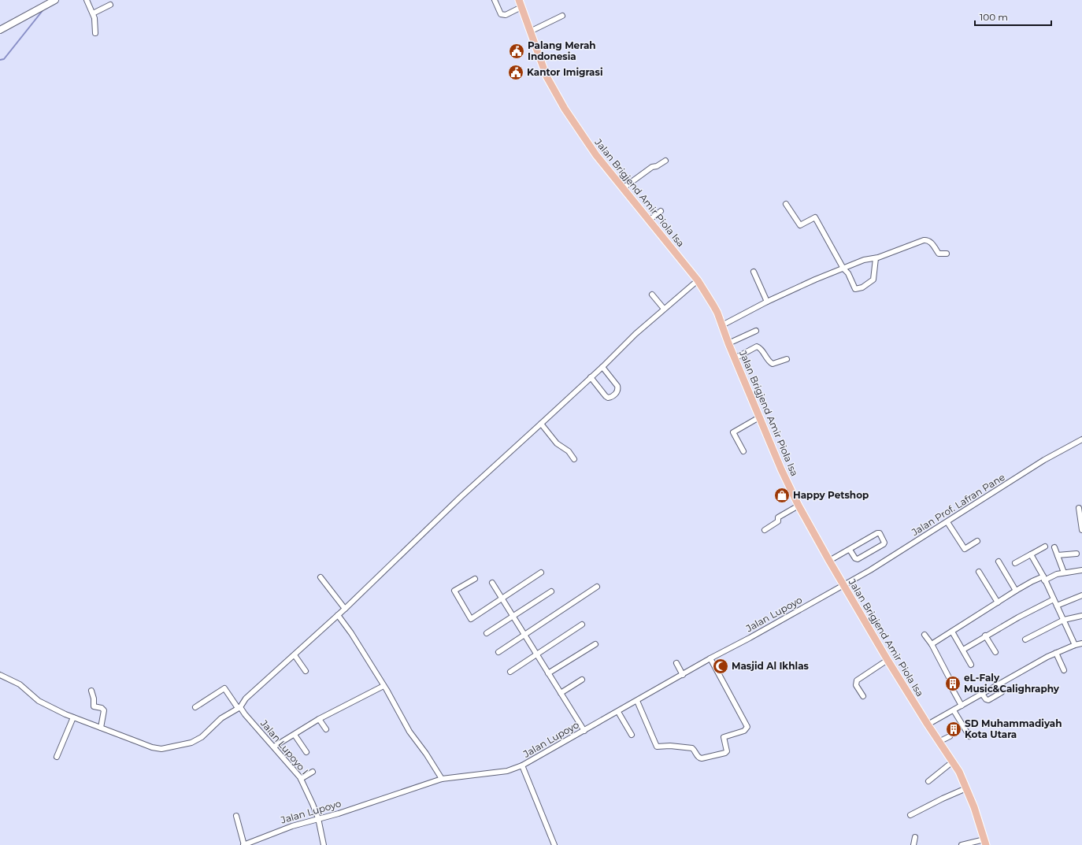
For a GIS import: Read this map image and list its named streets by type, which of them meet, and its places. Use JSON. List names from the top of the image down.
{
  "streets": {
    "main road": ["Jalan Brigjend Amir Piola Isa"],
    "street": ["Jalan Prof. Lafran Pane", "Jalan Lupoyo", "Jalan Lupoyo I"]
  },
  "crossings": [
    ["Jalan Brigjend Amir Piola Isa", "Jalan Prof. Lafran Pane"],
    ["Jalan Brigjend Amir Piola Isa", "Jalan Lupoyo"],
    ["Jalan Prof. Lafran Pane", "Jalan Lupoyo"],
    ["Jalan Lupoyo", "Jalan Lupoyo I"]
  ],
  "places": {
    "public building": ["Palang Merah Indonesia", "Kantor Imigrasi"],
    "shop": ["Happy Petshop"],
    "mosque": ["Masjid Al Ikhlas"],
    "building": ["eL-Faly Music&Calighraphy", "SD Muhammadiyah Kota Utara"]
  },
  "scale_bar": "100 m"
}
